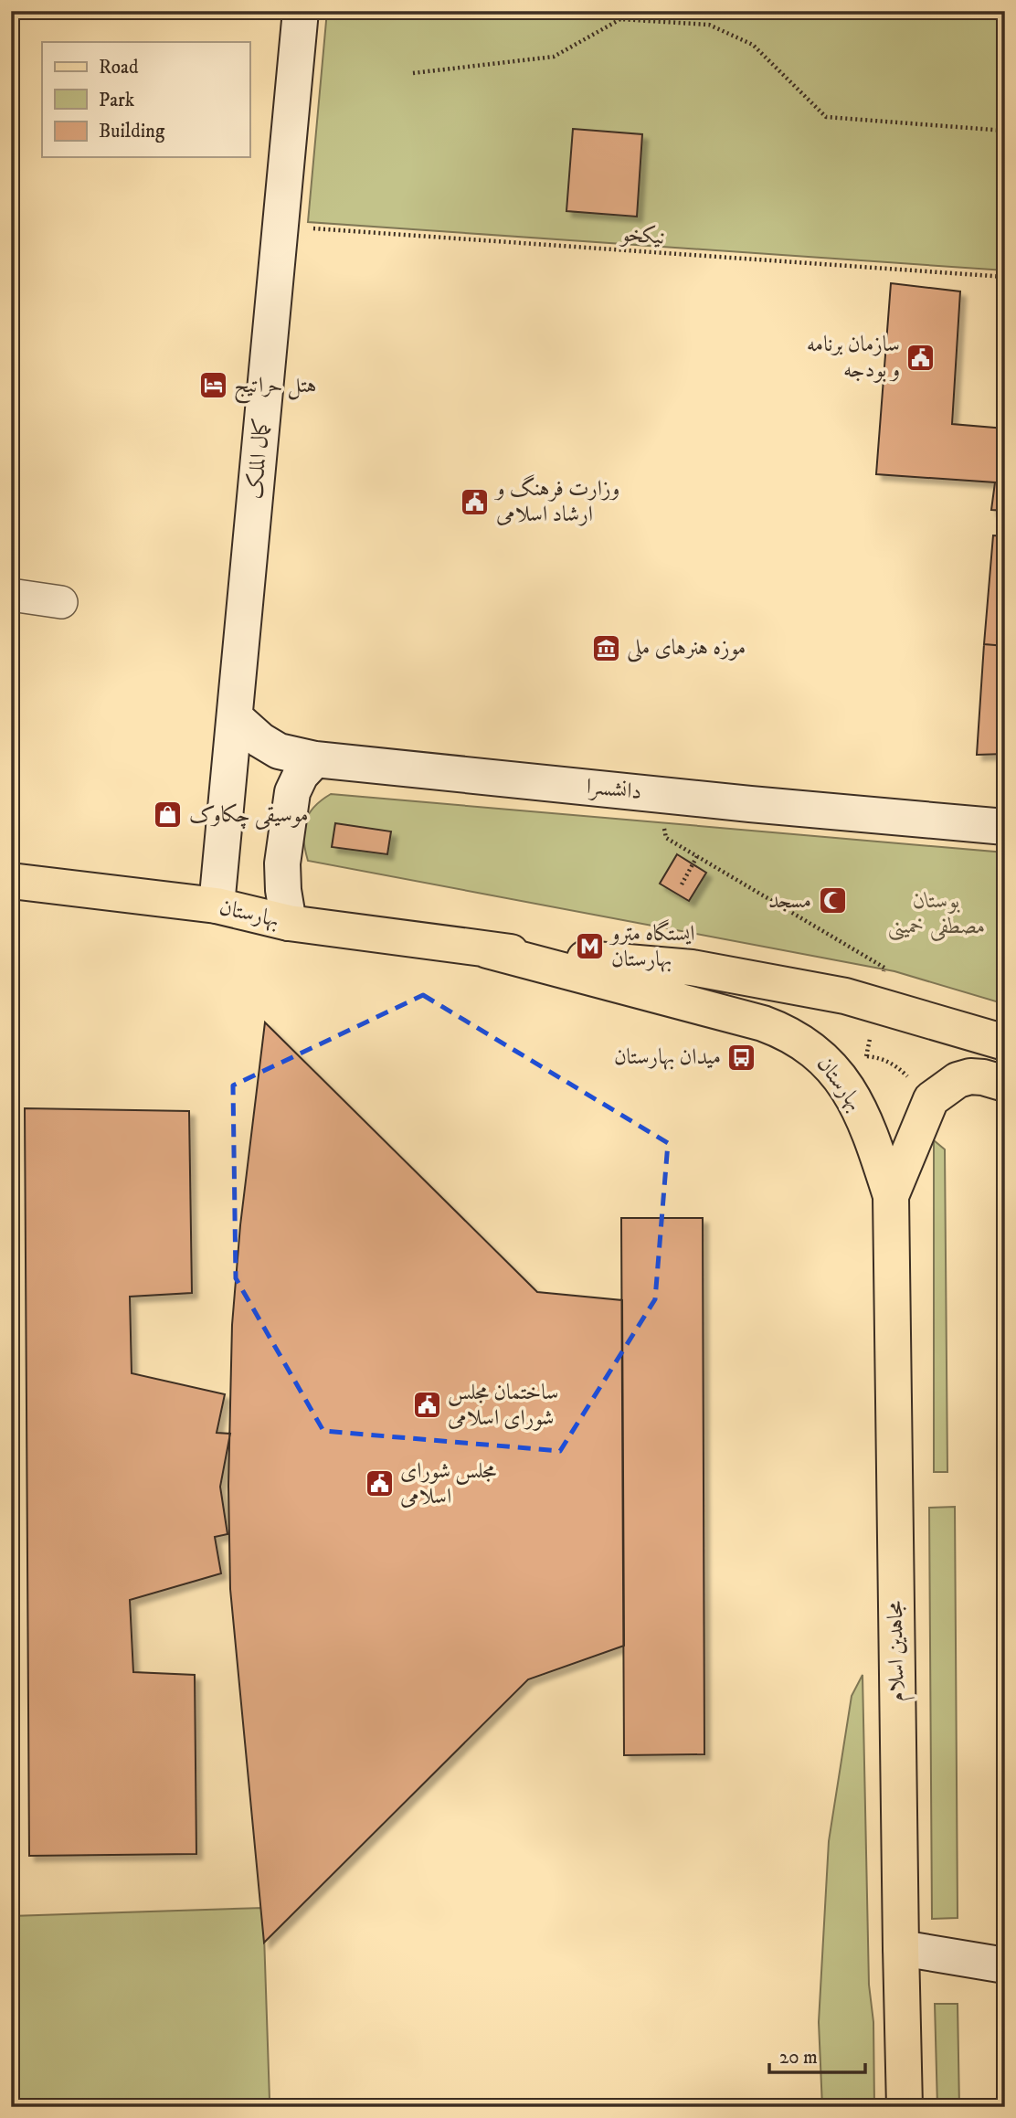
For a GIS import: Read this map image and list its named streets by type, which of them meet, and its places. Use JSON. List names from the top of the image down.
{
  "streets": {
    "main road": ["بهارستان", "مجاهدین اسلام"],
    "street": ["کمال الملک", "دانشسرا"],
    "path": ["نیکخو"]
  },
  "crossings": [
    ["نیکخو", "کمال الملک"],
    ["کمال الملک", "دانشسرا"],
    ["کمال الملک", "بهارستان"],
    ["بهارستان", "مجاهدین اسلام"]
  ],
  "parks": ["بوستان مصطفی خمینی"],
  "places": {
    "public building": [
      "سازمان برنامه و بودجه",
      "وزارت فرهنگ و ارشاد اسلامی",
      "ساختمان مجلس شورای اسلامی",
      "مجلس شورای اسلامی"
    ],
    "hotel": ["هتل حراتیج"],
    "museum": ["موزه هنرهای ملی"],
    "shop": ["موسیقی چکاوک"],
    "mosque": ["مسجد"],
    "metro station": ["ایستگاه مترو بهارستان"],
    "bus stop": ["میدان بهارستان"]
  },
  "legend": ["Road", "Park", "Building"],
  "scale_bar": "20 m"
}
